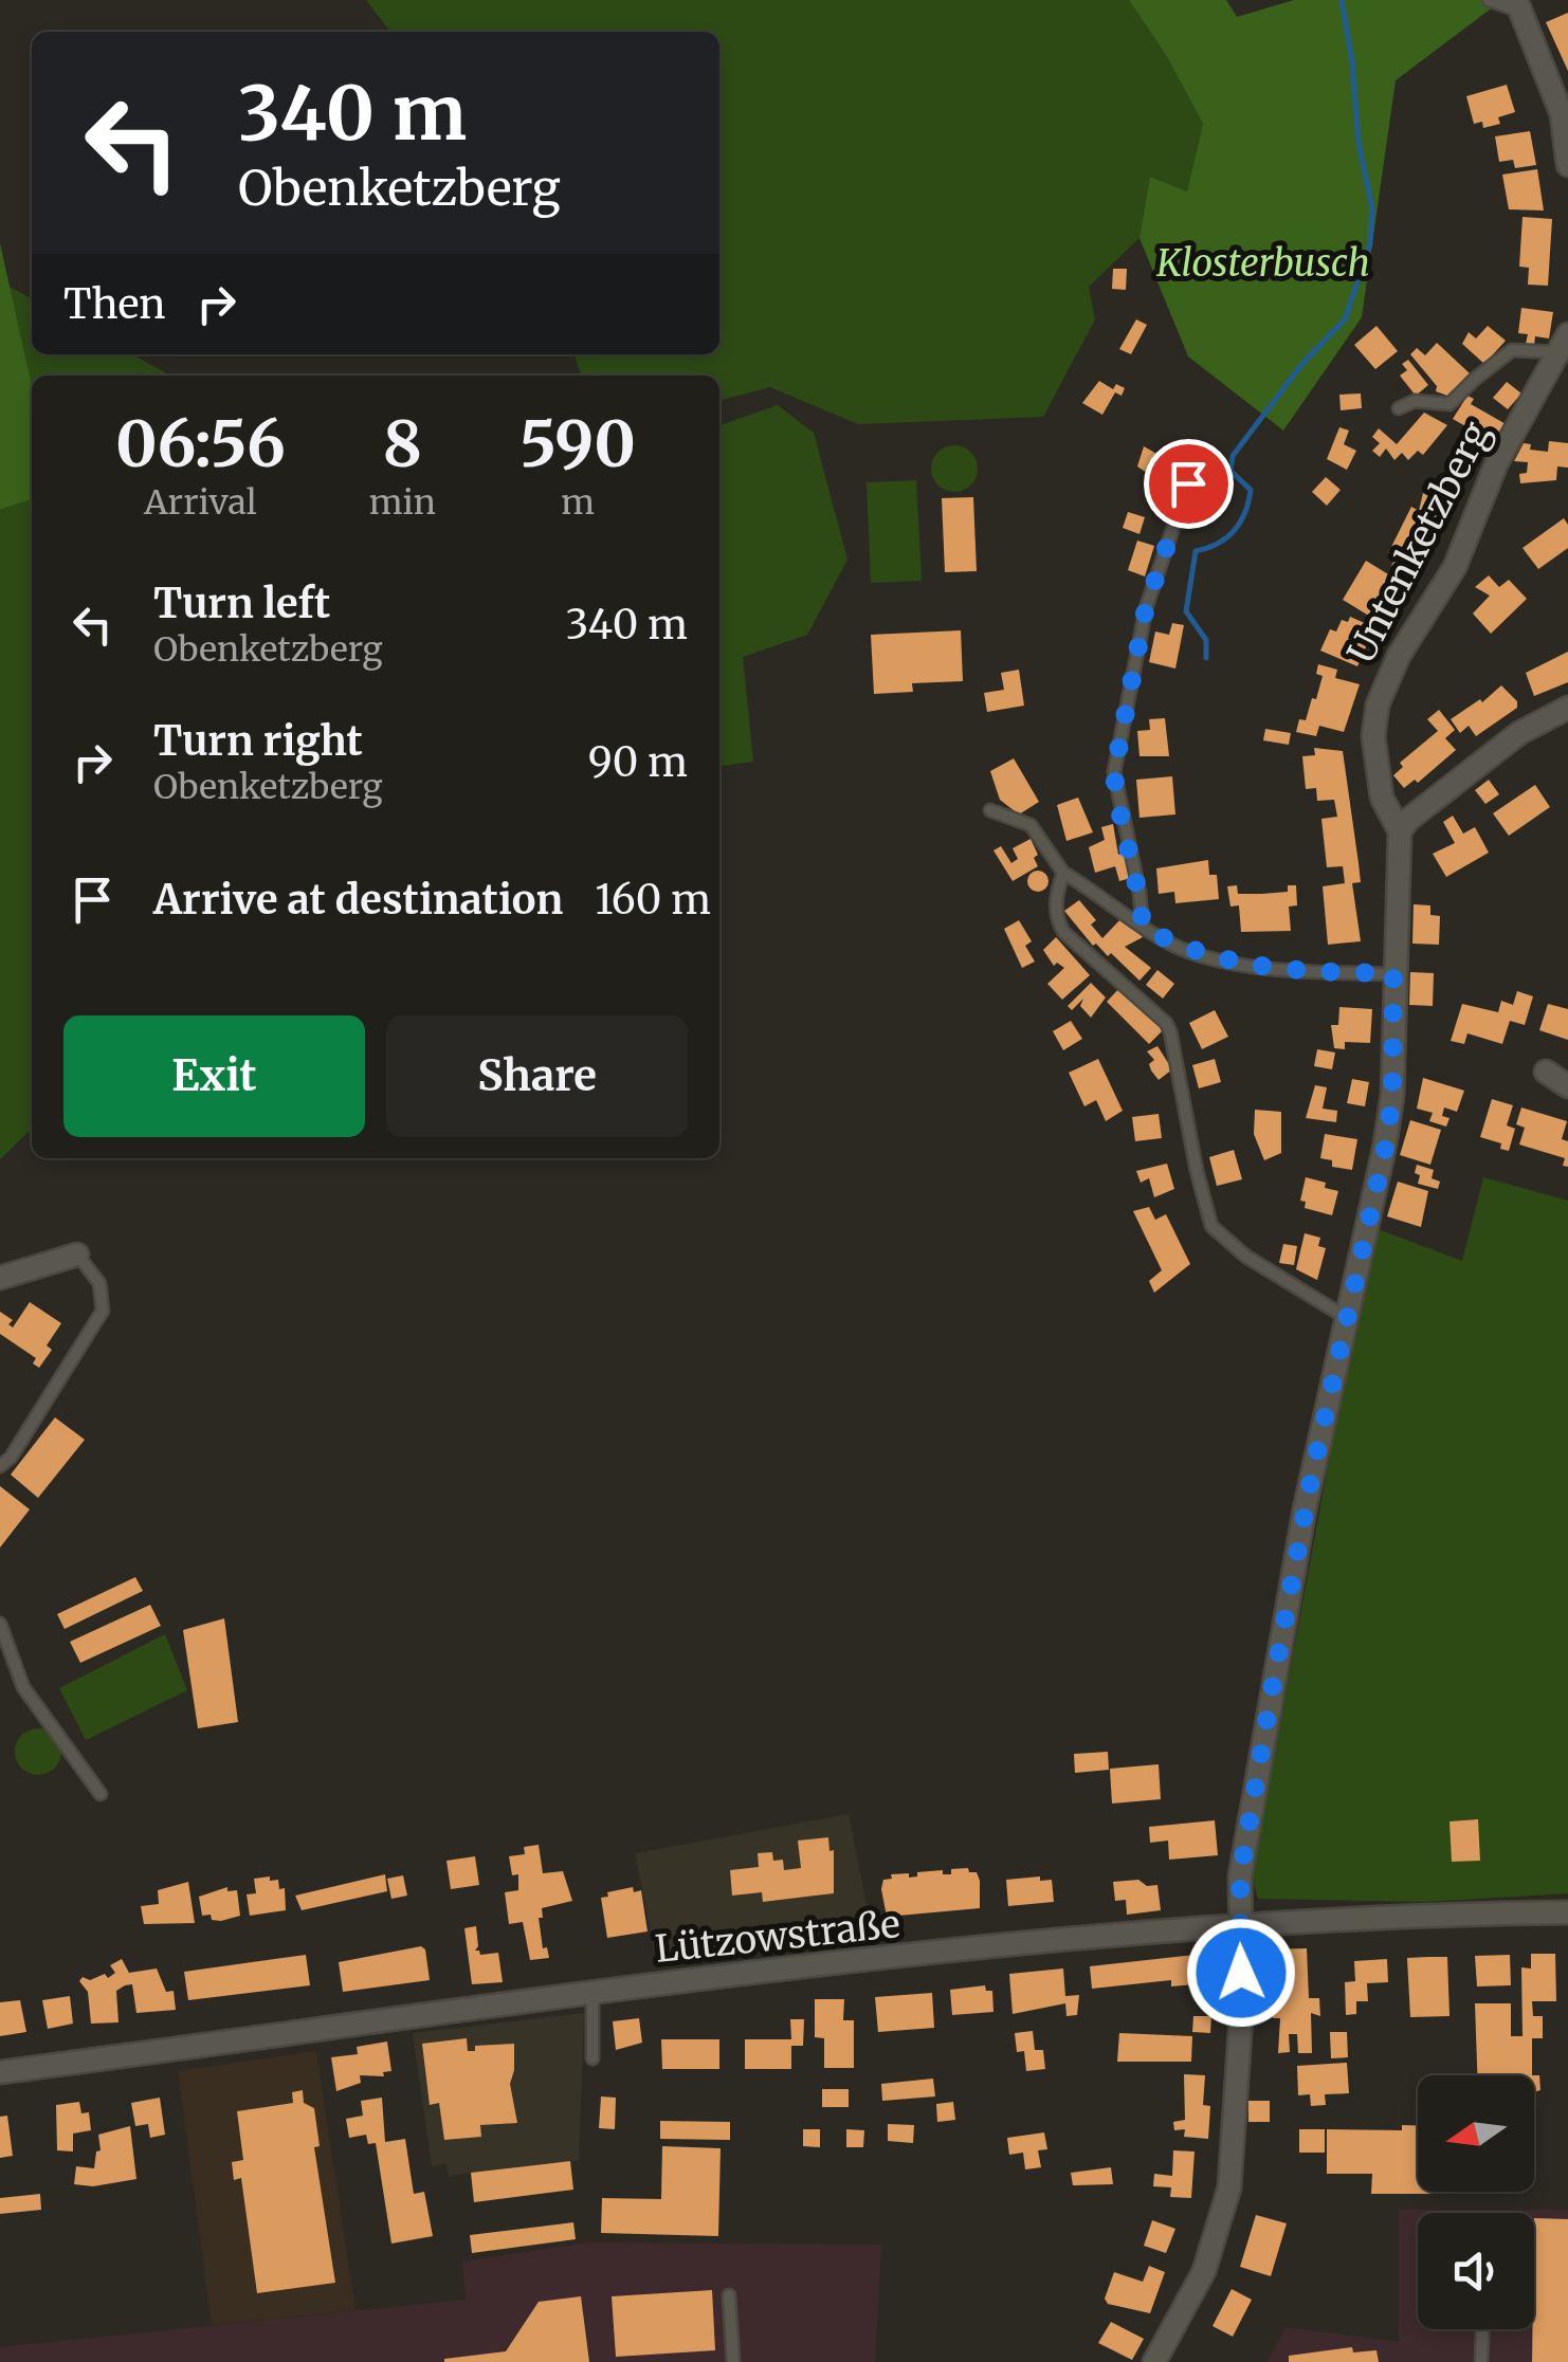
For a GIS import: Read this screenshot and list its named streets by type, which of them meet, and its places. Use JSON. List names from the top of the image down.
{
  "streets": {
    "street": ["Untenketzberg", "Lützowstraße"]
  },
  "parks": ["Klosterbusch"],
  "north": "left",
  "page": {
    "turn": ["340 m", "Obenketzberg"],
    "then": "Then",
    "eta": [
      "06:56",
      "Arrival",
      "8",
      "min",
      "590",
      "m"
    ],
    "list": [
      {
        "name": "Turn left",
        "note": "Obenketzberg",
        "value": "340 m"
      },
      {
        "name": "Turn right",
        "note": "Obenketzberg",
        "value": "90 m"
      },
      {
        "name": "Arrive at destination",
        "value": "160 m"
      }
    ],
    "buttons": ["Exit", "Share"]
  }
}
